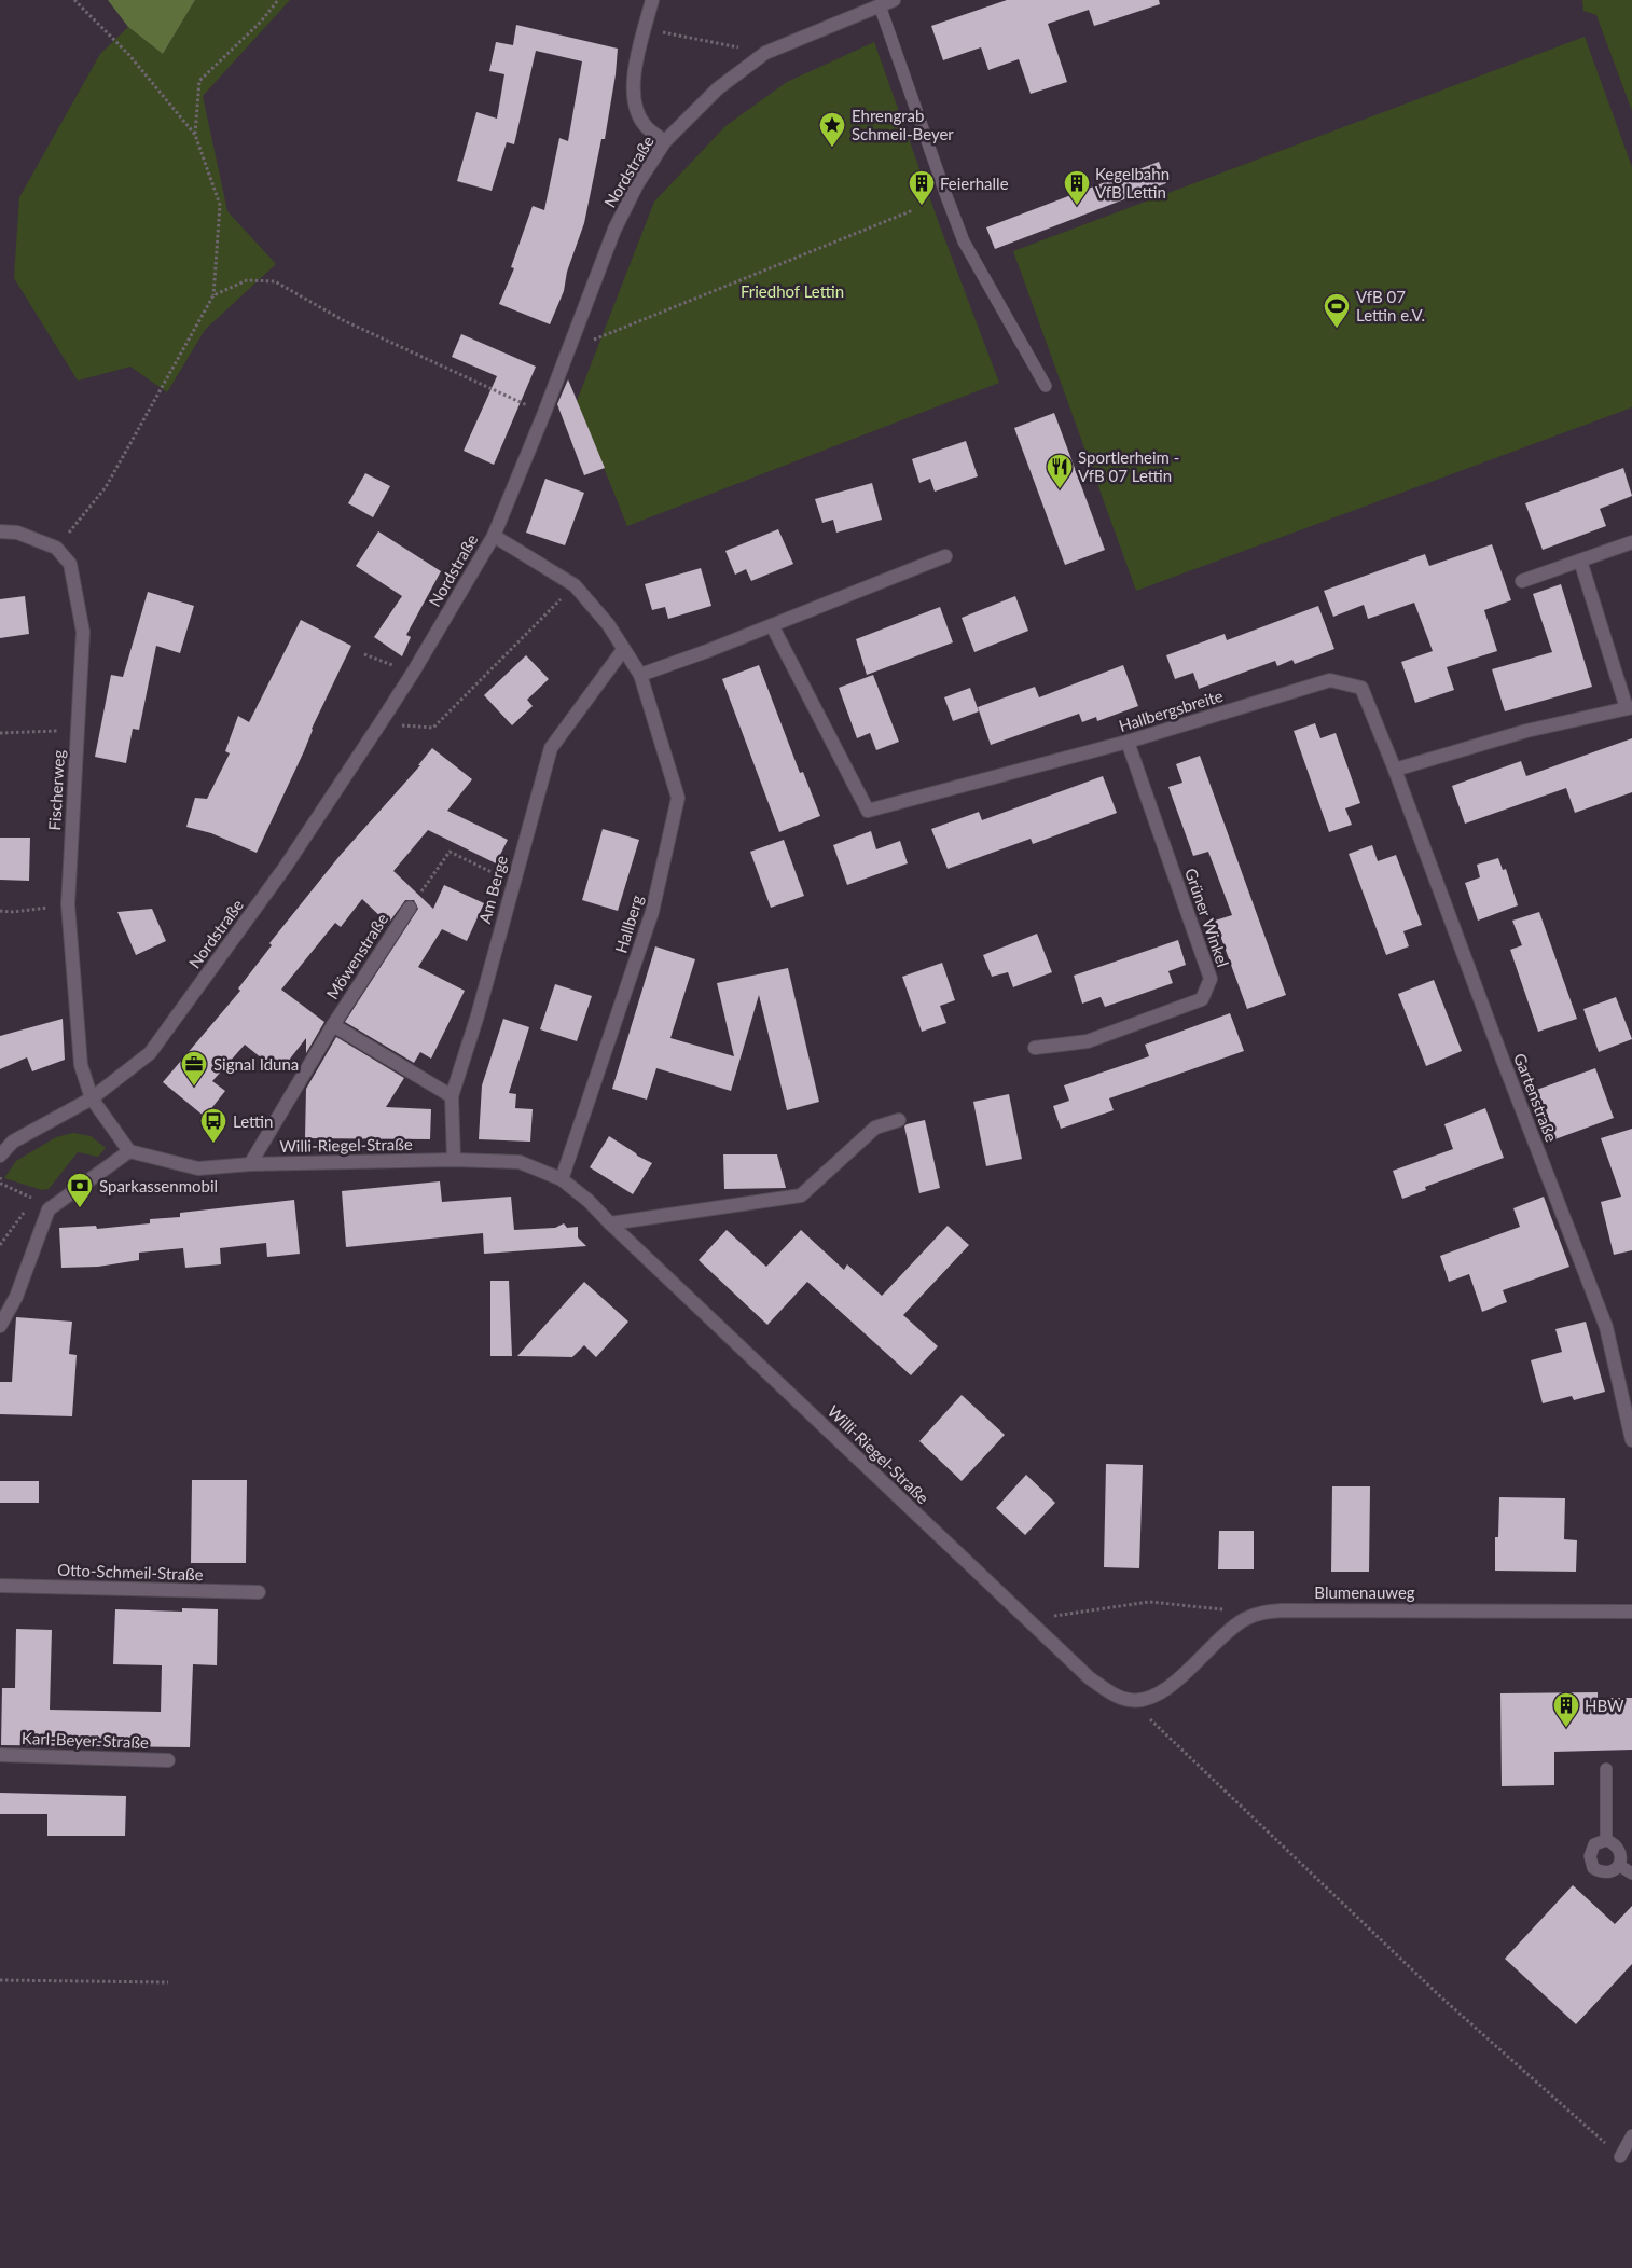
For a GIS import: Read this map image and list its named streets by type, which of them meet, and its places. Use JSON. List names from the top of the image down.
{
  "streets": {
    "street": [
      "Nordstraße",
      "Hallbergsbreite",
      "Fischerweg",
      "Am Berge",
      "Grüner Winkel",
      "Hallberg",
      "Möwenstraße",
      "Gartenstraße",
      "Willi-Riegel-Straße",
      "Otto-Schmeil-Straße",
      "Blumenauweg",
      "Karl-Beyer-Straße"
    ]
  },
  "crossings": [
    ["Nordstraße", "Fischerweg"],
    ["Nordstraße", "Hallberg"],
    ["Hallbergsbreite", "Grüner Winkel"],
    ["Hallbergsbreite", "Gartenstraße"],
    ["Am Berge", "Hallberg"],
    ["Am Berge", "Möwenstraße"],
    ["Am Berge", "Willi-Riegel-Straße"],
    ["Hallberg", "Willi-Riegel-Straße"],
    ["Möwenstraße", "Willi-Riegel-Straße"],
    ["Willi-Riegel-Straße", "Blumenauweg"]
  ],
  "parks": ["Friedhof Lettin"],
  "places": {
    "place": ["Ehrengrab Schmeil-Beyer"],
    "building": ["Feierhalle", "Kegelbahn VfB Lettin", "HBW"],
    "sports": ["VfB 07 Lettin e.V."],
    "restaurant": ["Sportlerheim - VfB 07 Lettin"],
    "office": ["Signal Iduna"],
    "bus stop": ["Lettin"],
    "bank": ["Sparkassenmobil"]
  }
}
